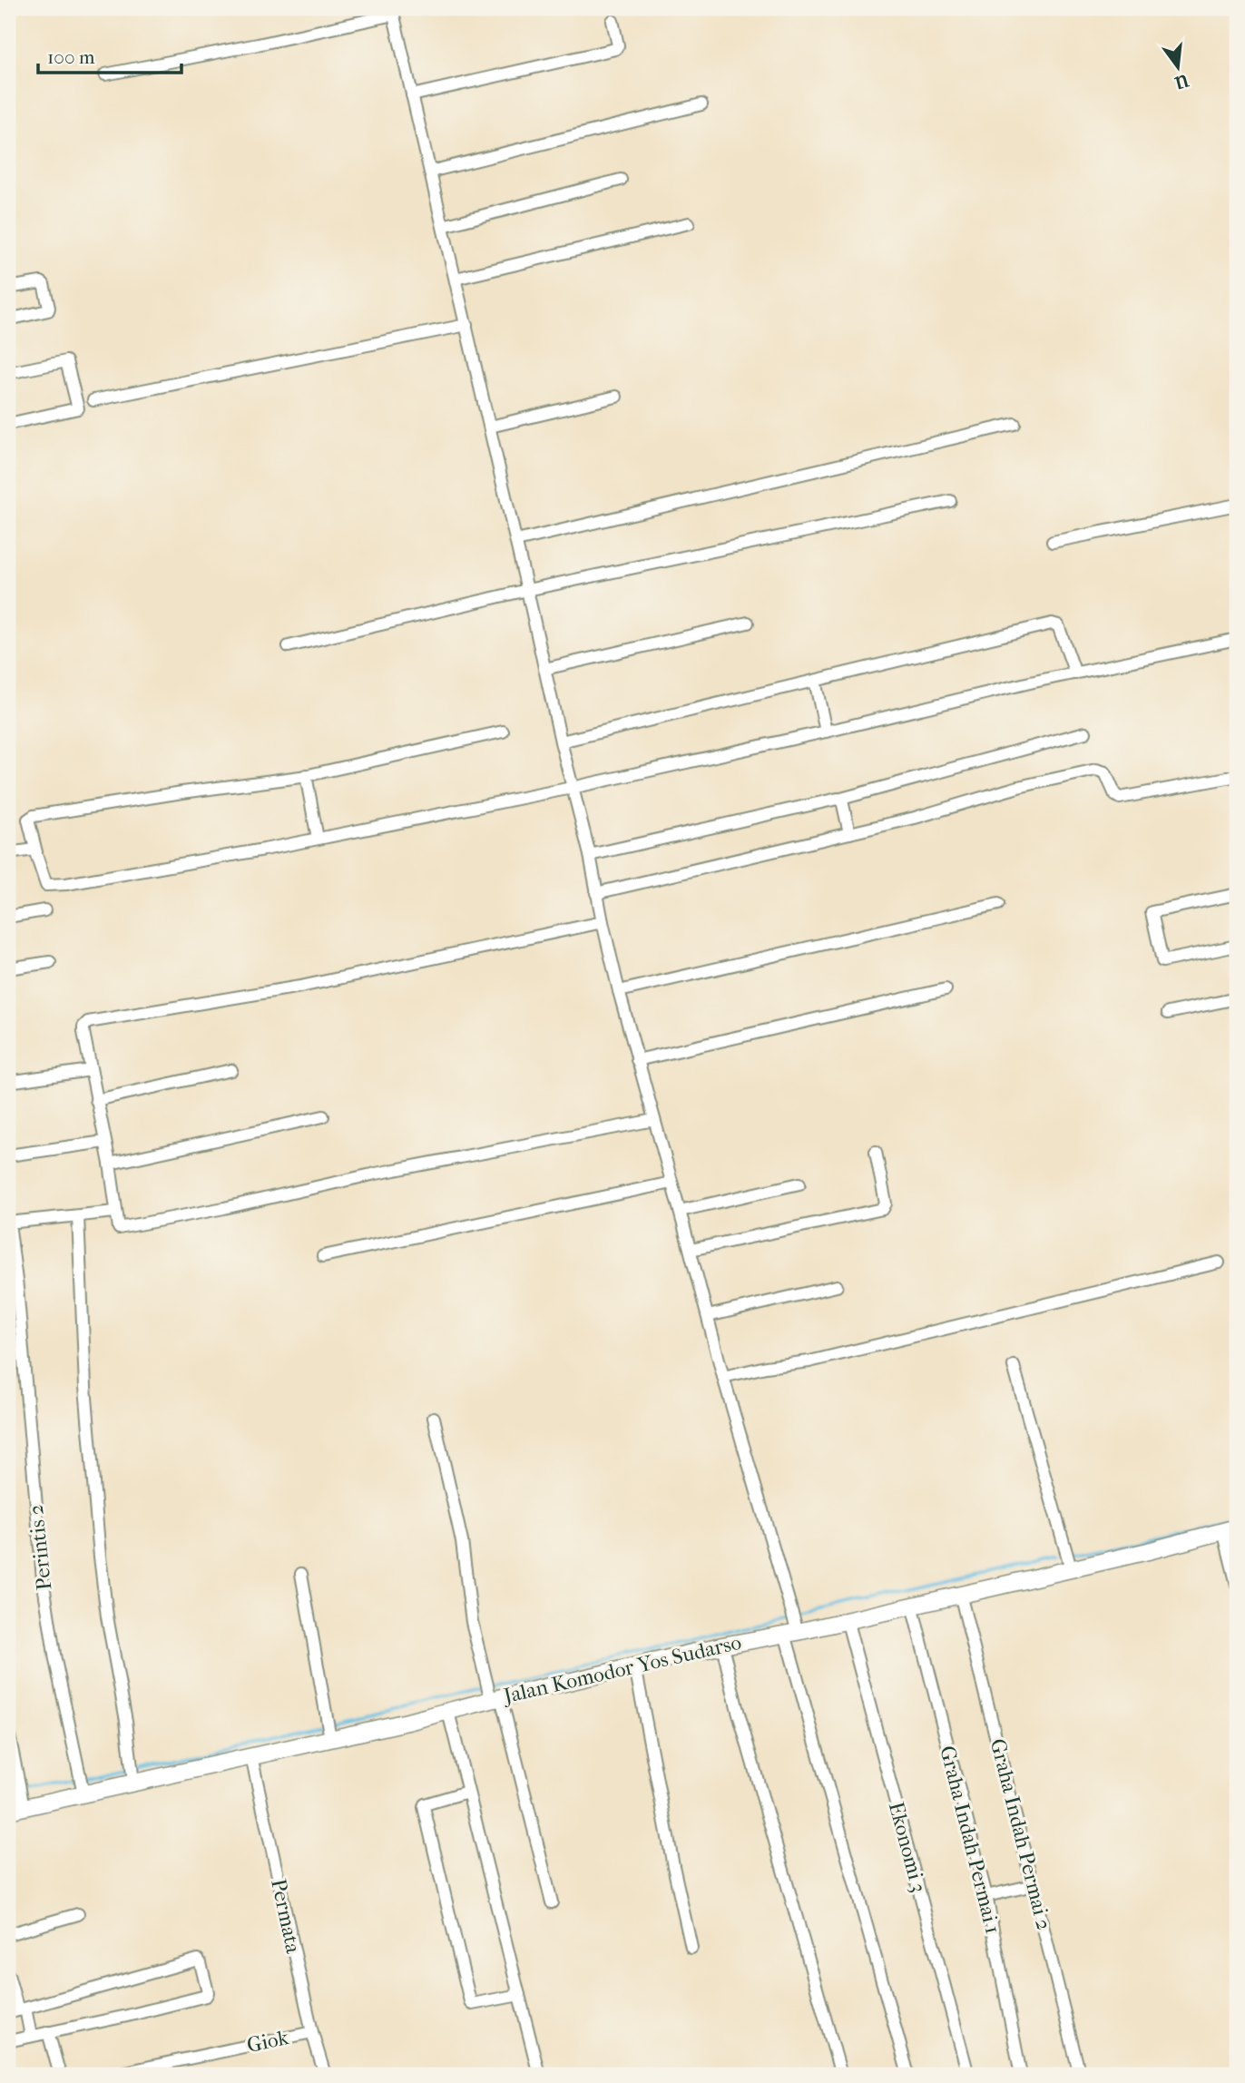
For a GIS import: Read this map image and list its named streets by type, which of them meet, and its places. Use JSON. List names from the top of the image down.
{
  "streets": {
    "street": [
      "Perintis 2",
      "Jalan Komodor Yos Sudarso",
      "Graha Indah Permai 2",
      "Graha Indah Permai 1",
      "Ekonomi 3",
      "Permata",
      "Giok"
    ]
  },
  "crossings": [
    ["Perintis 2", "Jalan Komodor Yos Sudarso"],
    ["Jalan Komodor Yos Sudarso", "Graha Indah Permai 2"],
    ["Jalan Komodor Yos Sudarso", "Graha Indah Permai 1"],
    ["Jalan Komodor Yos Sudarso", "Ekonomi 3"],
    ["Jalan Komodor Yos Sudarso", "Permata"],
    ["Permata", "Giok"]
  ],
  "scale_bar": "100 m",
  "north": "bottom"
}
